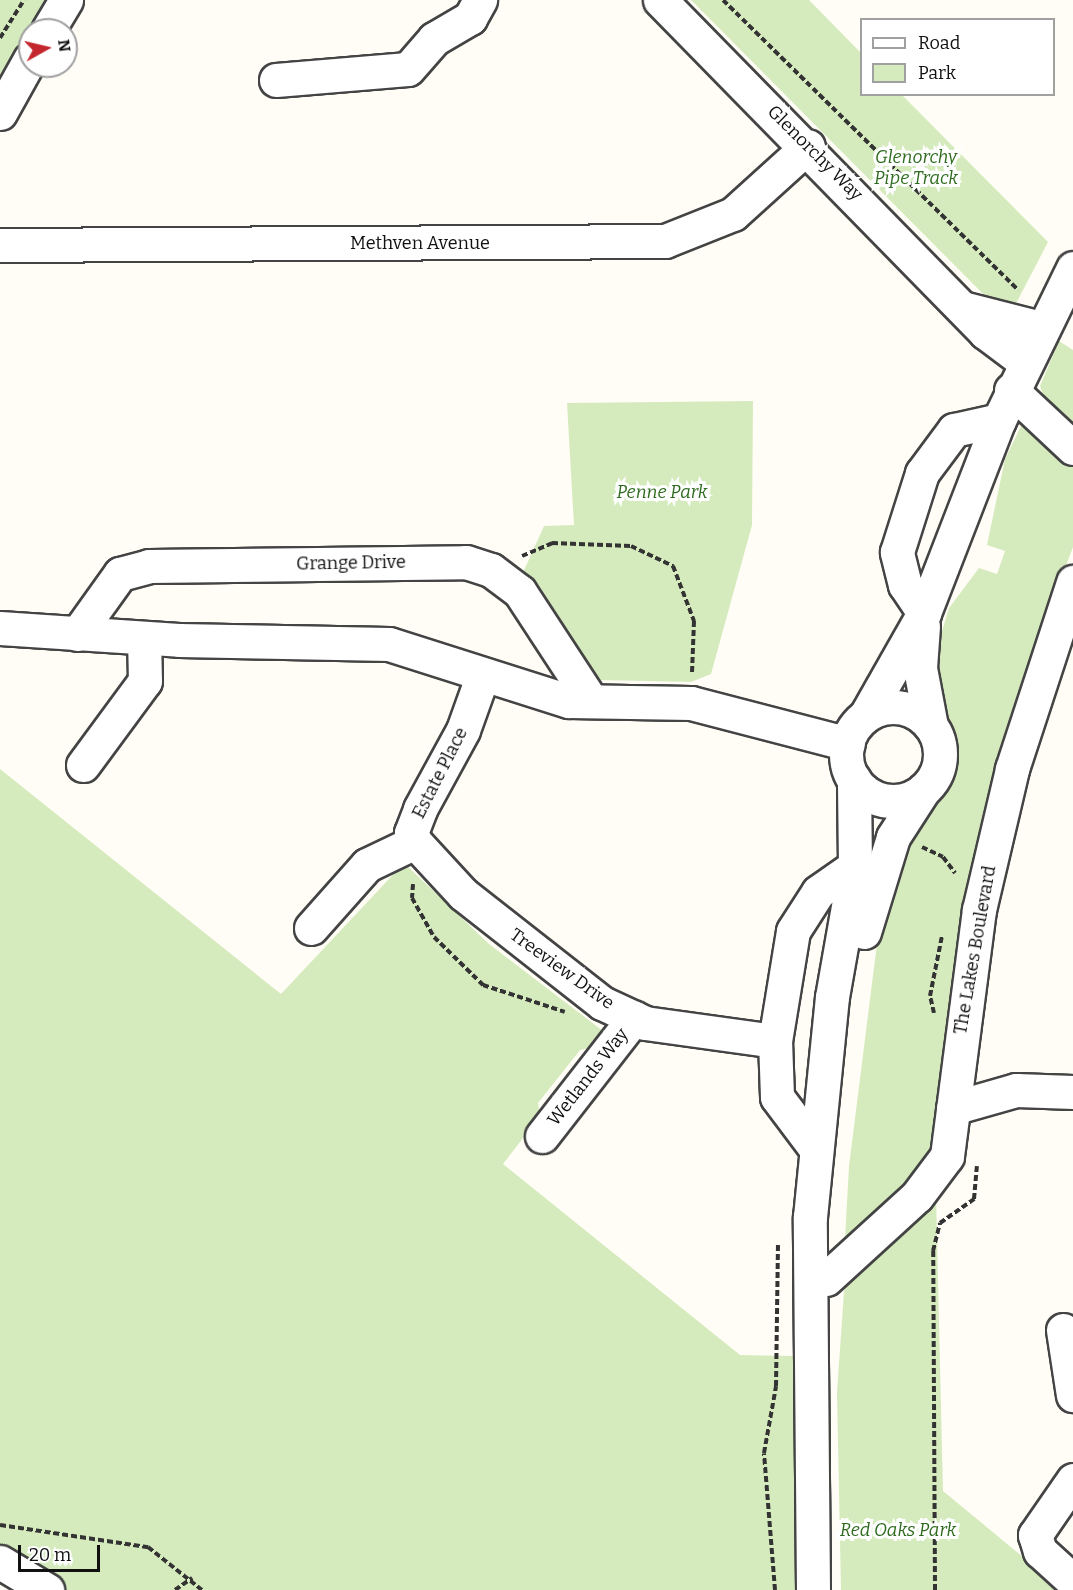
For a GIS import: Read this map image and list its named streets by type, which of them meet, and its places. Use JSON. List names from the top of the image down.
{
  "streets": {
    "street": [
      "Glenorchy Way",
      "Methven Avenue",
      "Grange Drive",
      "Estate Place",
      "The Lakes Boulevard",
      "Treeview Drive",
      "Wetlands Way"
    ]
  },
  "crossings": [
    ["Glenorchy Way", "Methven Avenue"],
    ["Estate Place", "Treeview Drive"],
    ["Treeview Drive", "Wetlands Way"]
  ],
  "parks": ["Glenorchy Pipe Track", "Penne Park", "Red Oaks Park"],
  "legend": ["Road", "Park"],
  "scale_bar": "20 m",
  "north": "right"
}
